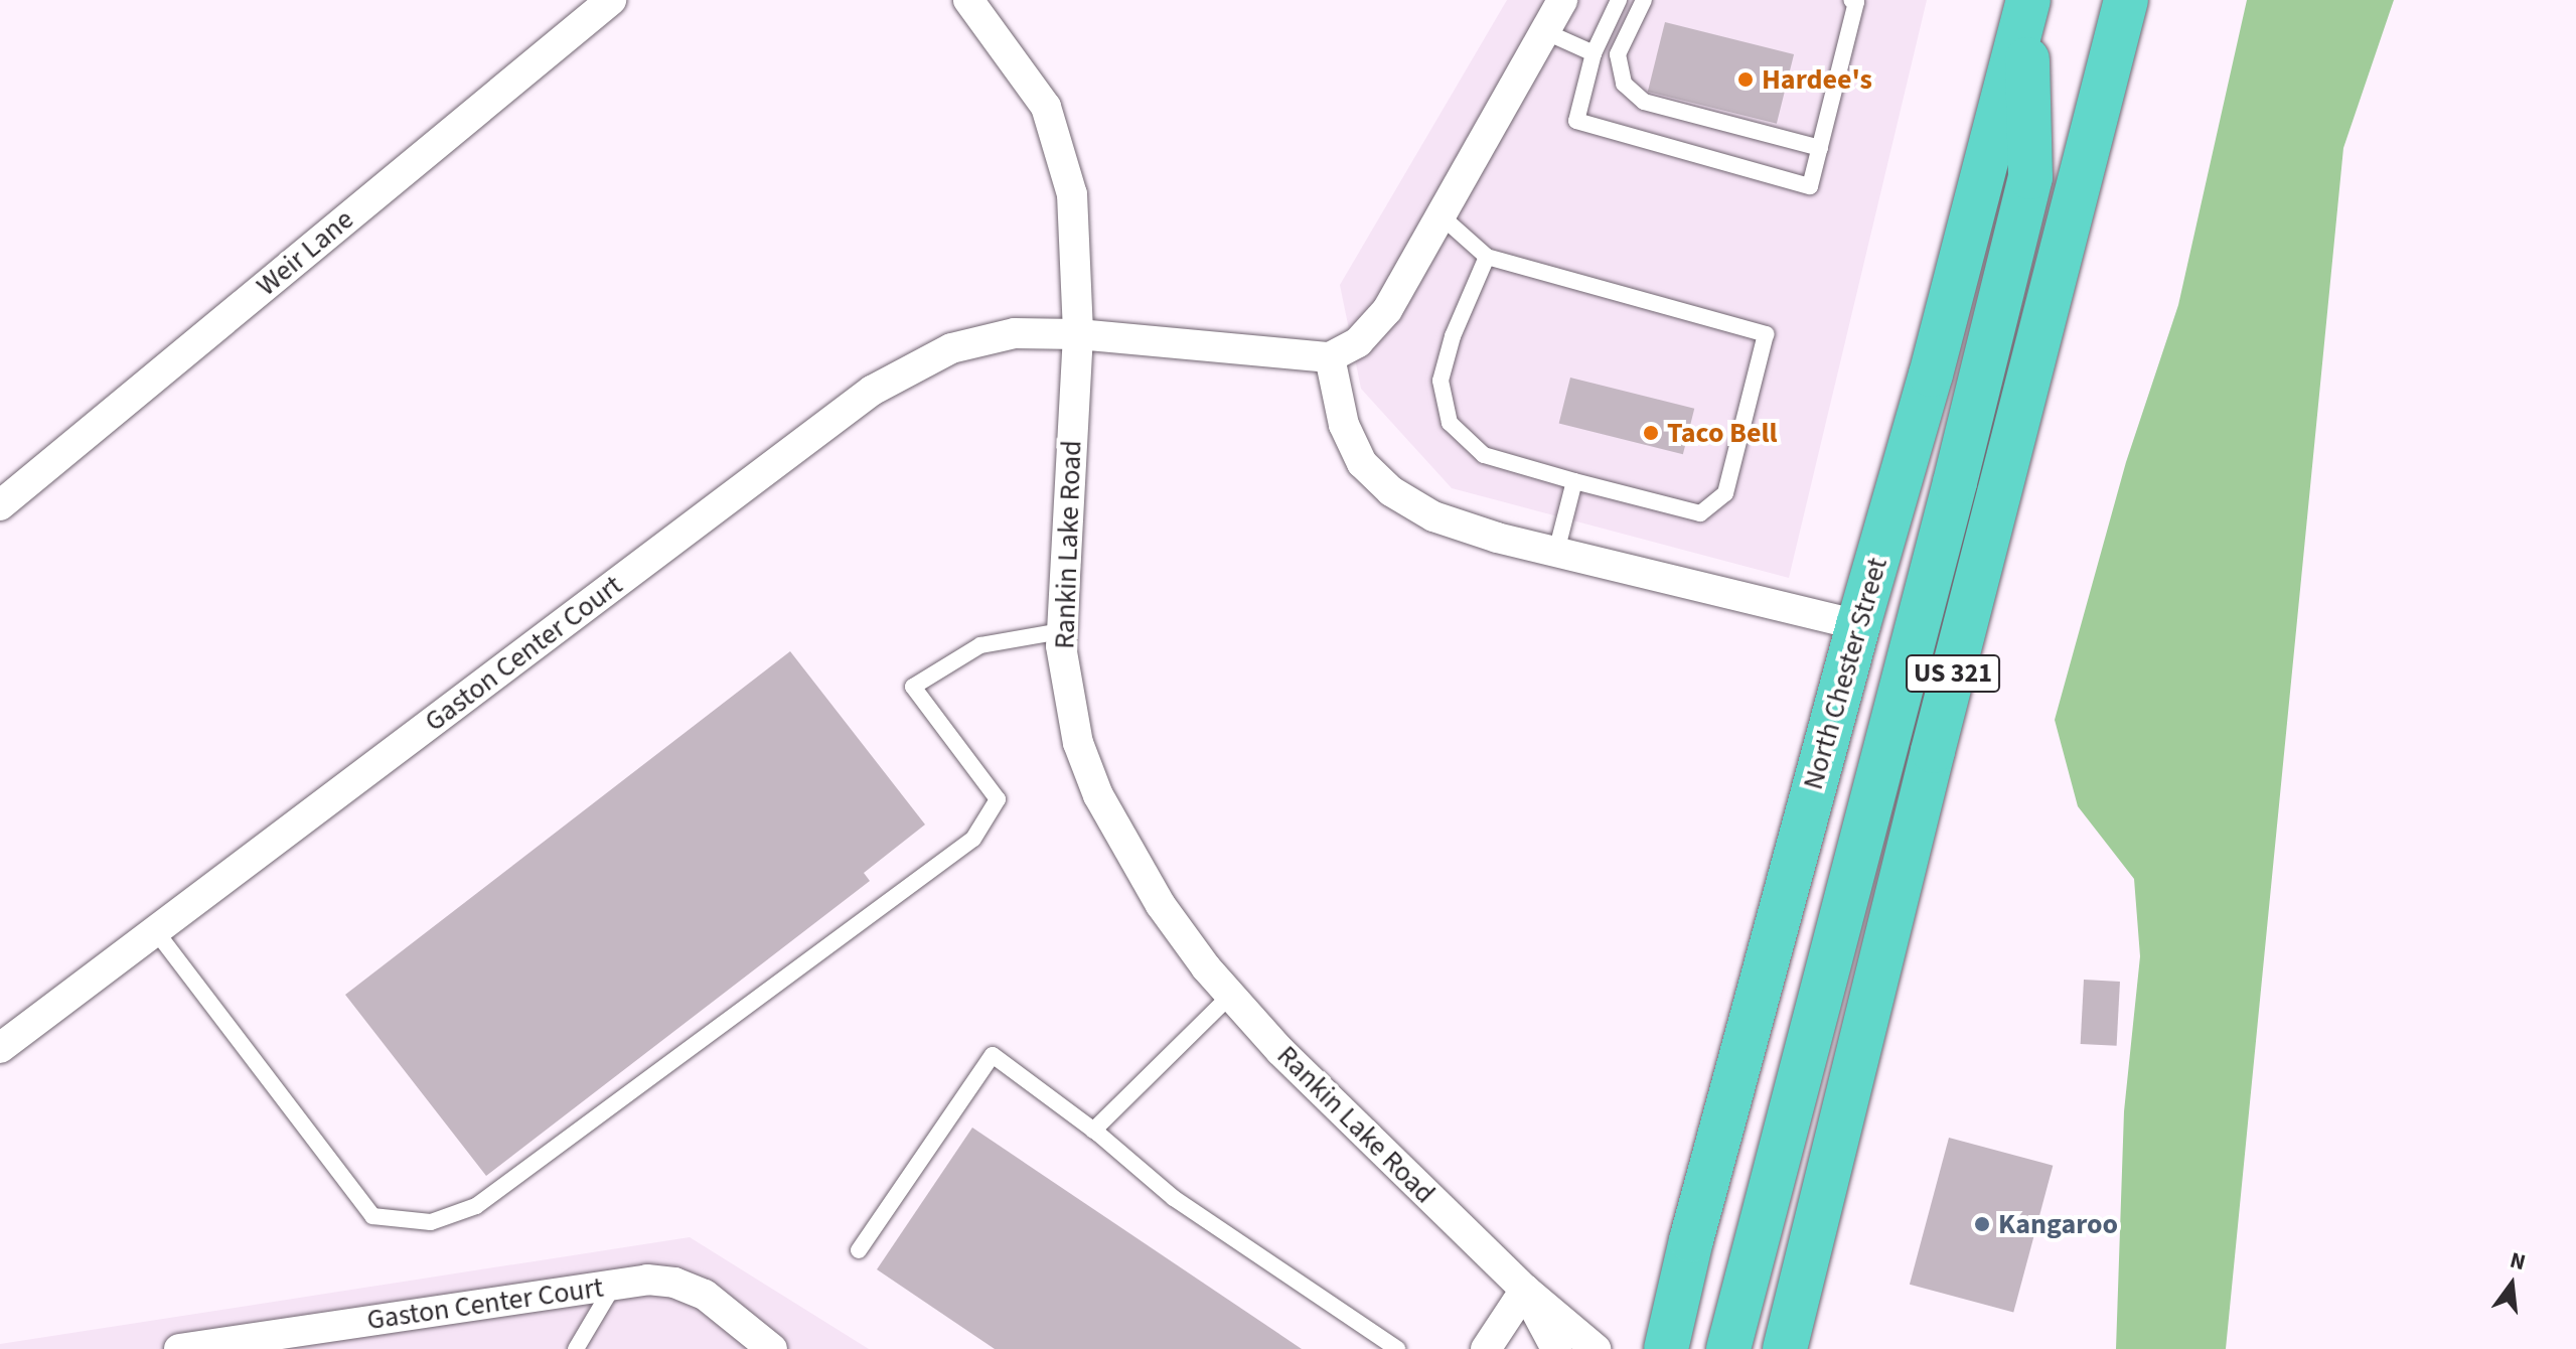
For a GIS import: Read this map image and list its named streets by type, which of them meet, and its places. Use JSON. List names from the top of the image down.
{
  "streets": {
    "highway": ["North Chester Street", "US 321"],
    "street": ["Weir Lane", "Rankin Lake Road", "Gaston Center Court"]
  },
  "crossings": [
    ["Rankin Lake Road", "Gaston Center Court"]
  ],
  "places": ["Hardee's", "Taco Bell", "Kangaroo"],
  "north": "top"
}
